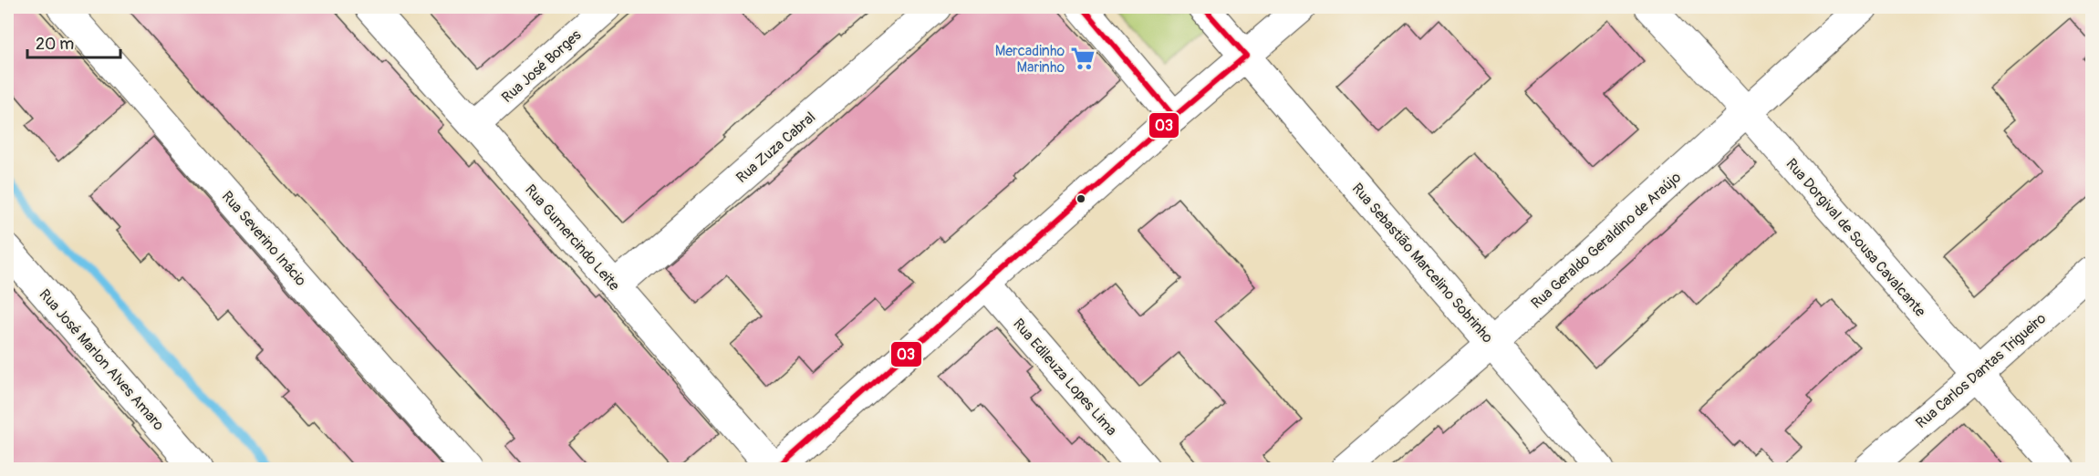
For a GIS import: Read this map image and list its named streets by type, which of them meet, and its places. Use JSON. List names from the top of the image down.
{
  "streets": {
    "street": [
      "Rua José Borges",
      "Rua Zuza Cabral",
      "Rua Gumercindo Leite",
      "Rua Dorgival de Sousa Cavalcante",
      "Rua Severino Inácio",
      "Rua Geraldo Geraldino de Araújo",
      "Rua Sebastião Marcelino Sobrinho",
      "Rua José Marlon Alves Amaro",
      "Rua Carlos Dantas Trigueiro",
      "Rua Edileuza Lopes Lima"
    ]
  },
  "crossings": [
    ["Rua José Borges", "Rua Gumercindo Leite"],
    ["Rua Zuza Cabral", "Rua Gumercindo Leite"],
    ["Rua Dorgival de Sousa Cavalcante", "Rua Geraldo Geraldino de Araújo"],
    ["Rua Dorgival de Sousa Cavalcante", "Rua Carlos Dantas Trigueiro"],
    ["Rua Geraldo Geraldino de Araújo", "Rua Sebastião Marcelino Sobrinho"]
  ],
  "places": {
    "supermarket": ["Mercadinho Marinho"]
  },
  "lines": ["transit line 03"],
  "scale_bar": "20 m"
}
